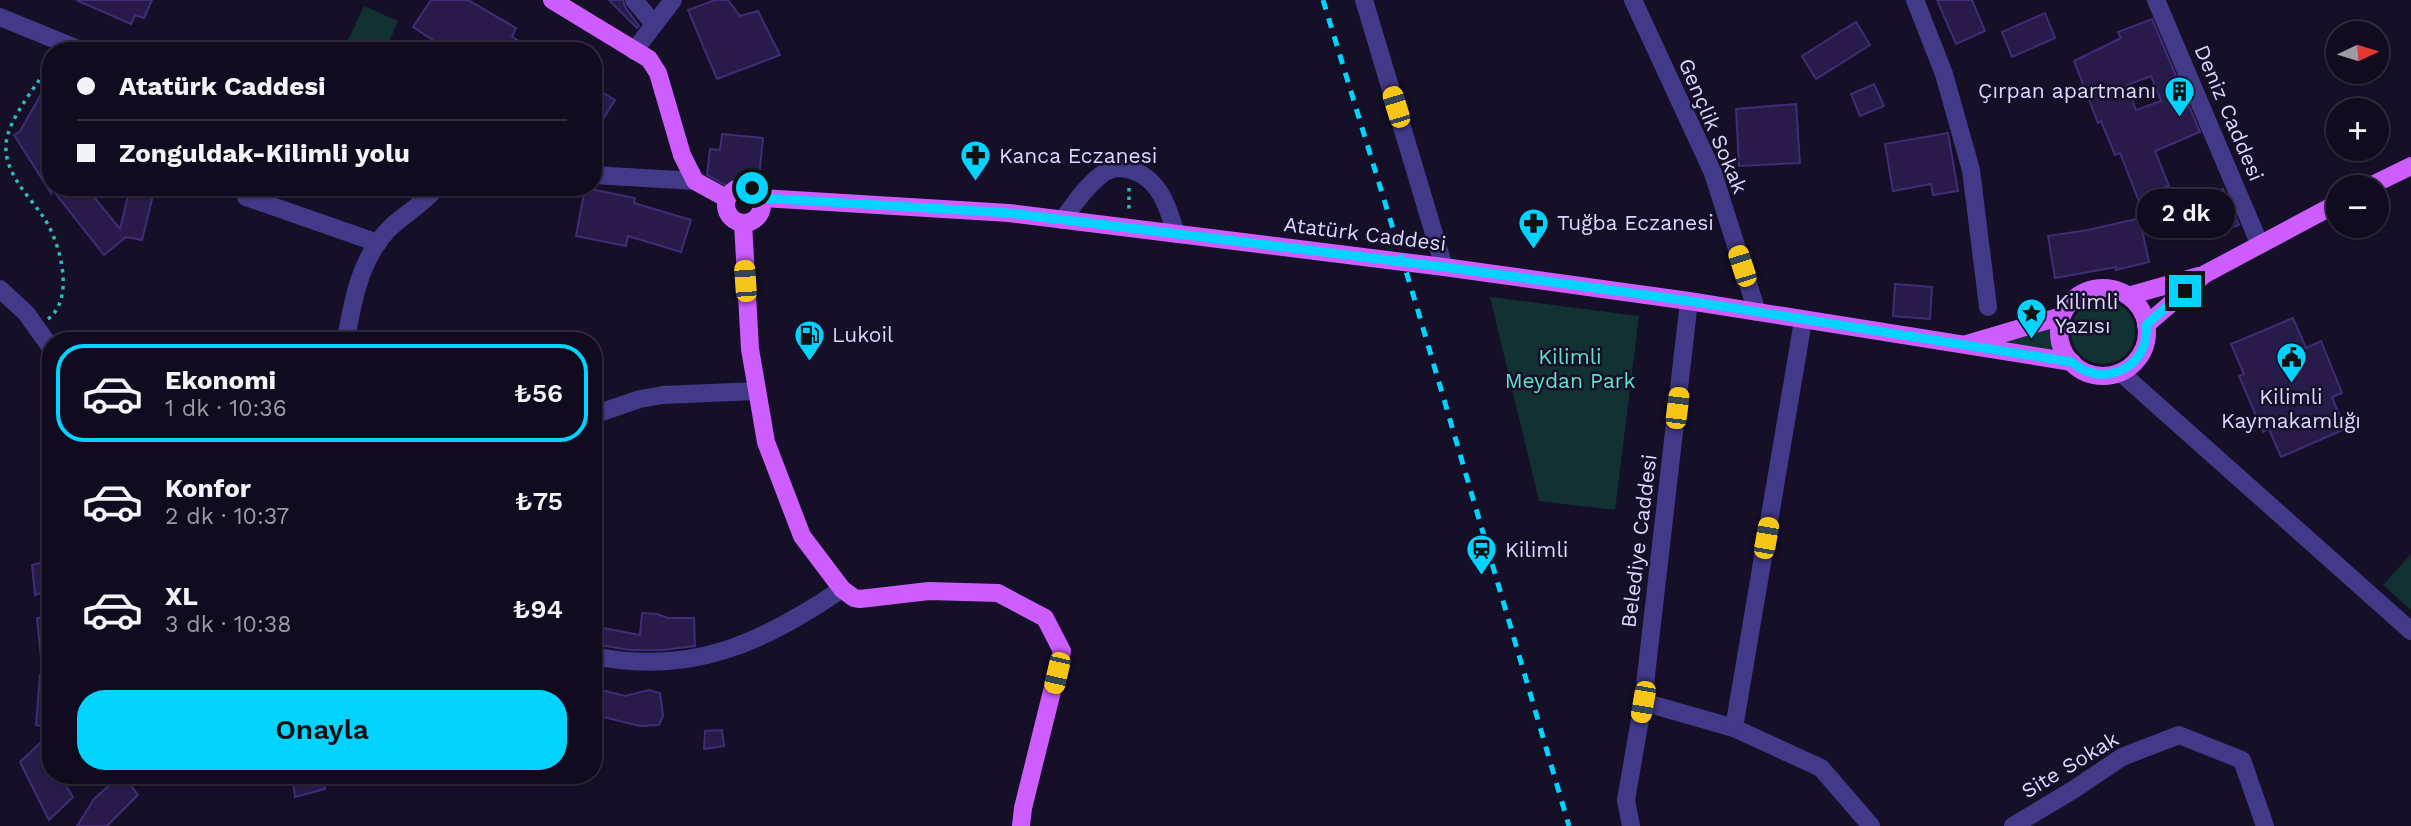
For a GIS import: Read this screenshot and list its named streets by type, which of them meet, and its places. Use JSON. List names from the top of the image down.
{
  "streets": {
    "main road": ["Atatürk Caddesi"],
    "street": [
      "Deniz Caddesi",
      "Gençlik Sokak",
      "Belediye Caddesi",
      "Site Sokak"
    ]
  },
  "crossings": [
    ["Gençlik Sokak", "Atatürk Caddesi"],
    ["Atatürk Caddesi", "Belediye Caddesi"]
  ],
  "parks": ["Kilimli Meydan Park"],
  "places": {
    "building": ["Çırpan apartmanı"],
    "pharmacy": ["Kanca Eczanesi", "Tuğba Eczanesi"],
    "place": ["Kilimli Yazısı"],
    "fuel station": ["Lukoil"],
    "public building": ["Kilimli Kaymakamlığı"],
    "station": ["Kilimli"]
  },
  "north": "right",
  "page": {
    "map_buttons": ["+", "−"],
    "banner": ["Atatürk Caddesi", "Zonguldak-Kilimli yolu"],
    "bubble": "2 dk",
    "list": [
      {
        "name": "Ekonomi",
        "note": "1 dk · 10:36",
        "value": "₺56"
      },
      {
        "name": "Konfor",
        "note": "2 dk · 10:37",
        "value": "₺75"
      },
      {
        "name": "XL",
        "note": "3 dk · 10:38",
        "value": "₺94"
      }
    ],
    "buttons": "Onayla"
  }
}
